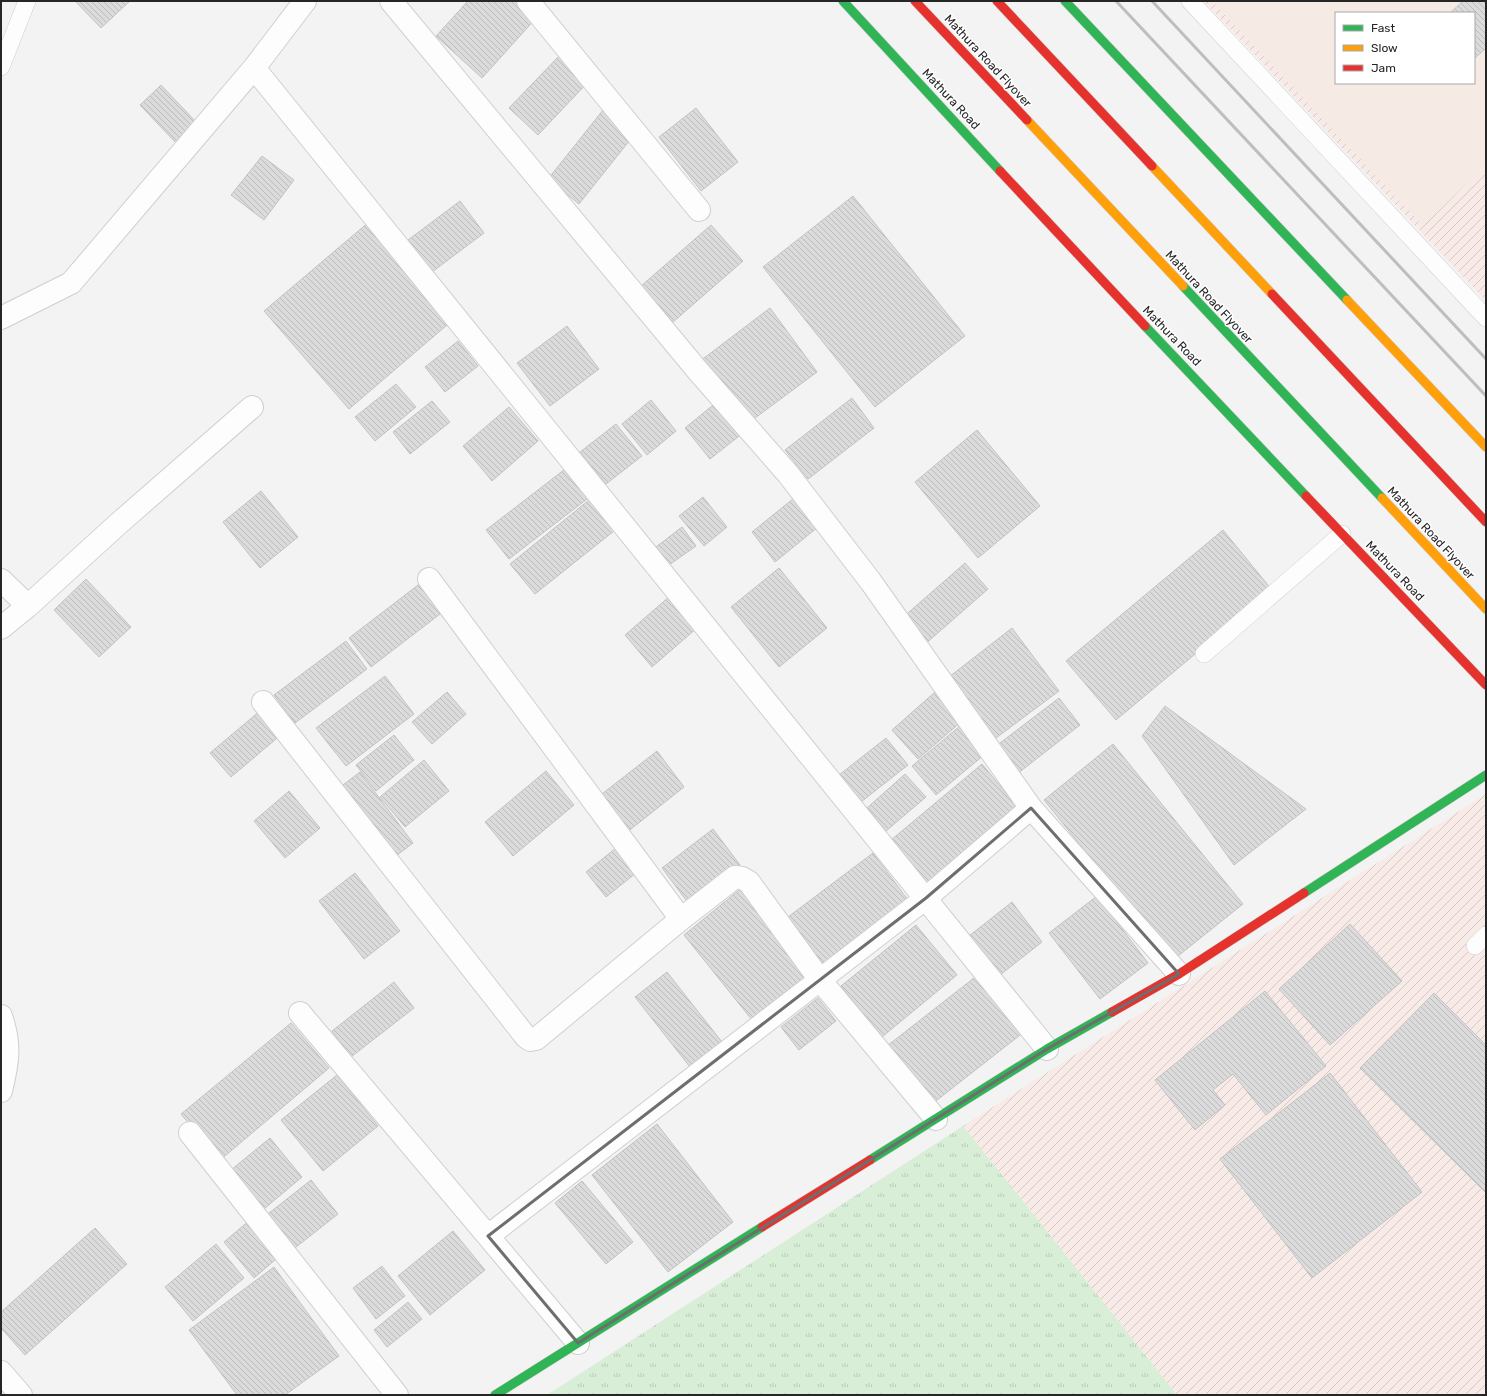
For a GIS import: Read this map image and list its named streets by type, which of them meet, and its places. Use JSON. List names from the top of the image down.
{
  "streets": {
    "main road": ["Mathura Road Flyover", "Mathura Road"]
  },
  "legend": ["Fast", "Slow", "Jam"]
}
